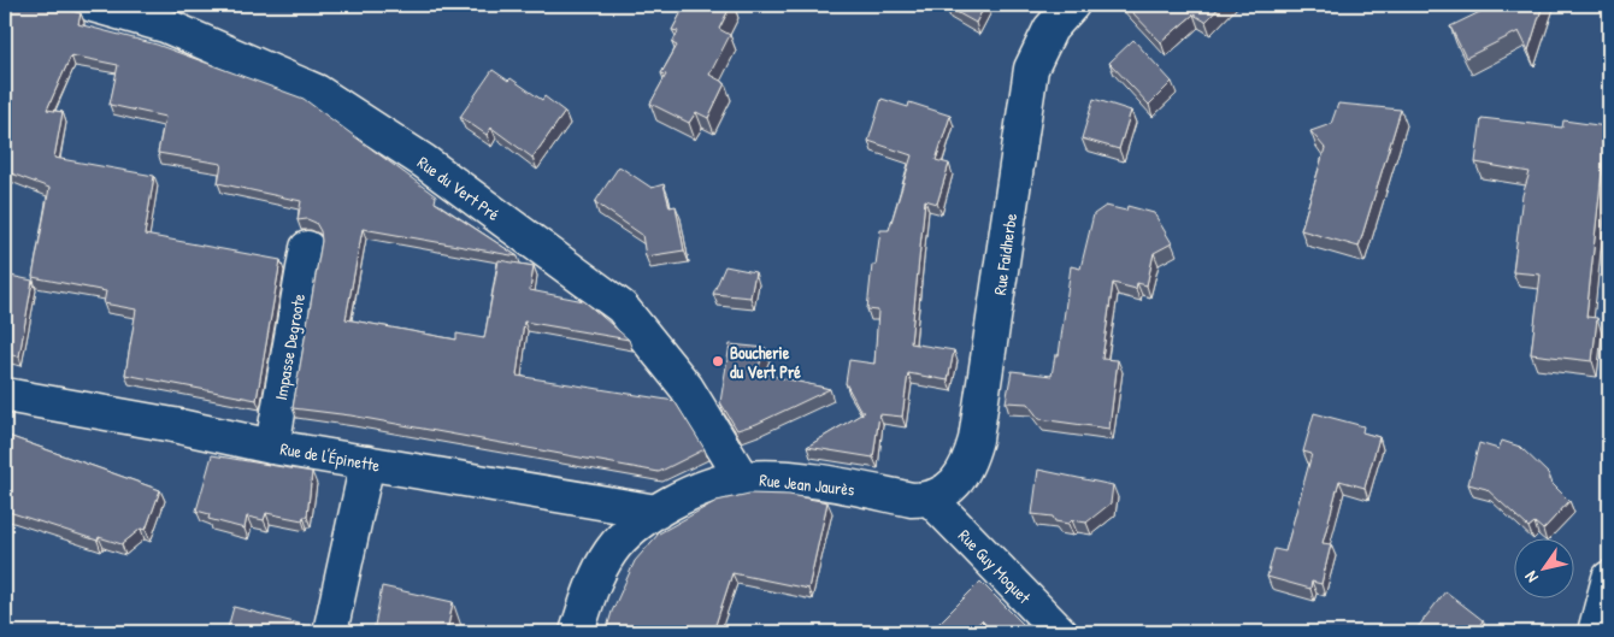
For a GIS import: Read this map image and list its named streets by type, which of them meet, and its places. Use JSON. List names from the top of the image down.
{
  "streets": {
    "street": [
      "Rue du Vert Pré",
      "Rue Faidherbe",
      "Impasse Degroote",
      "Rue de l'Épinette",
      "Rue Jean Jaurès",
      "Rue Guy Moquet"
    ]
  },
  "crossings": [
    ["Rue du Vert Pré", "Rue Jean Jaurès"],
    ["Rue Faidherbe", "Rue Jean Jaurès"],
    ["Rue Faidherbe", "Rue Guy Moquet"],
    ["Impasse Degroote", "Rue de l'Épinette"],
    ["Rue de l'Épinette", "Rue Jean Jaurès"],
    ["Rue Jean Jaurès", "Rue Guy Moquet"]
  ],
  "places": ["Boucherie du Vert Pré"],
  "north": "bottom left"
}
